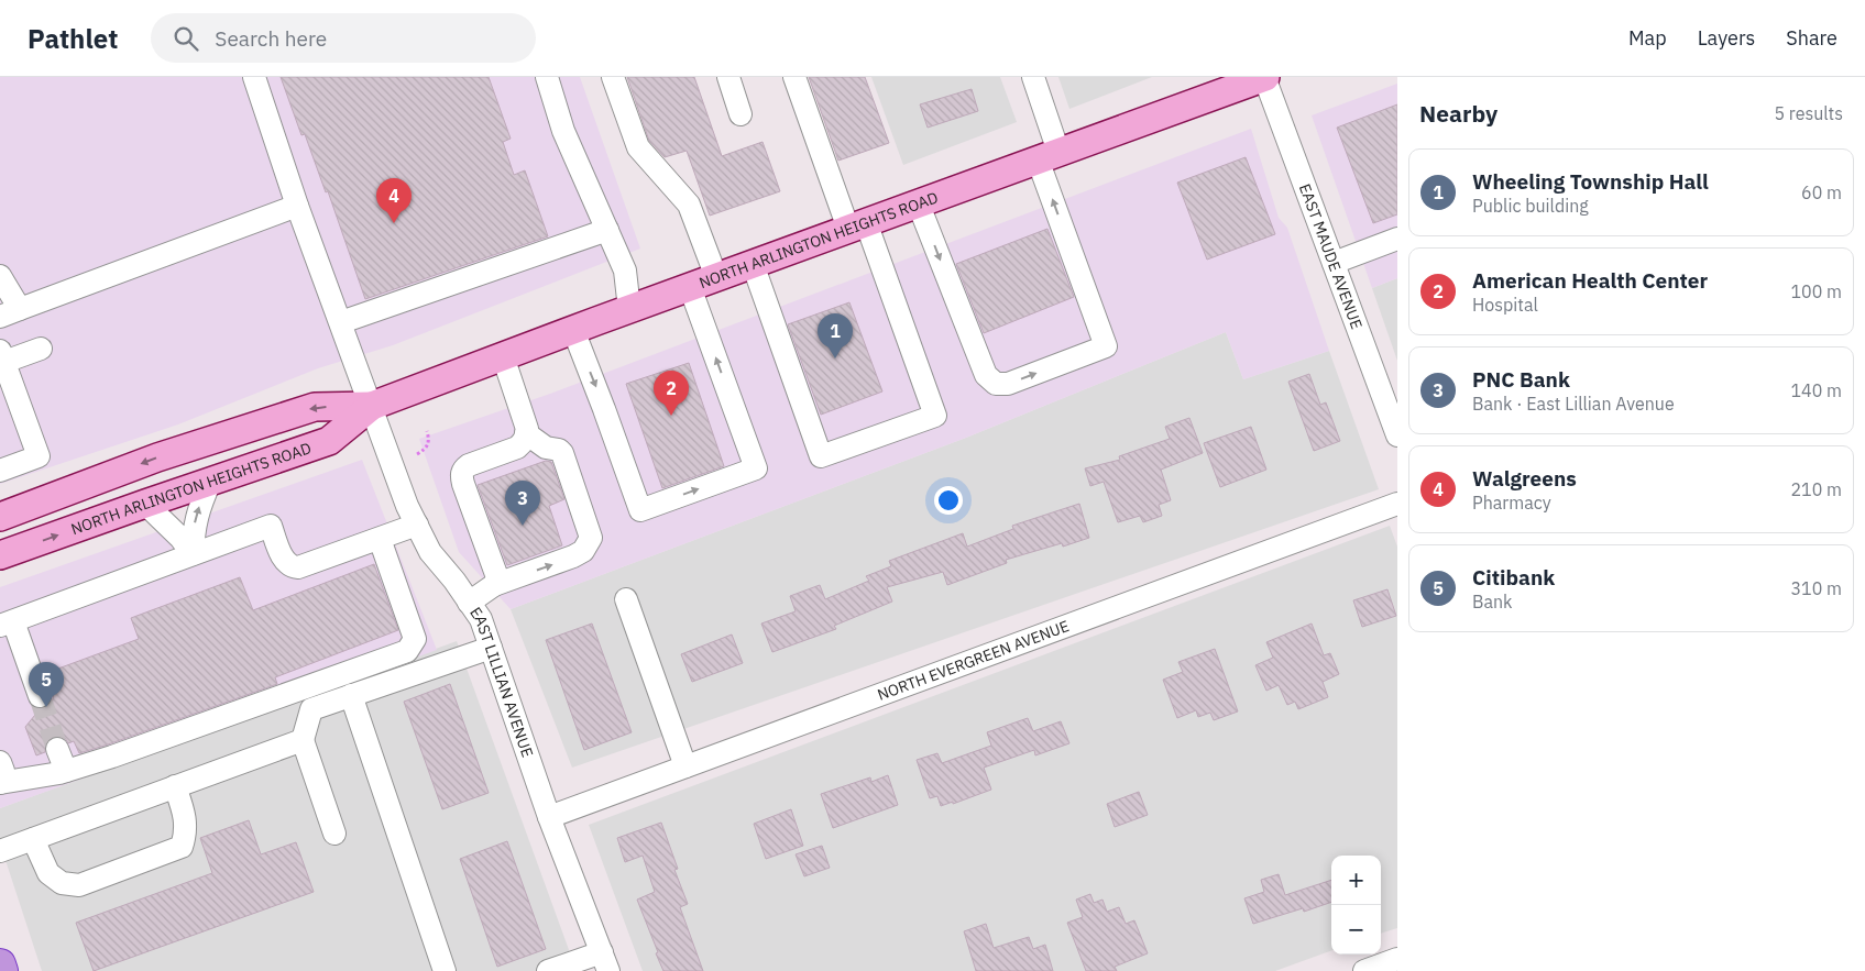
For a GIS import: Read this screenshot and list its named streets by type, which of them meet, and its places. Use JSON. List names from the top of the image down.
{
  "streets": {
    "main road": ["NORTH ARLINGTON HEIGHTS ROAD"],
    "street": ["EAST MAUDE AVENUE", "NORTH EVERGREEN AVENUE", "EAST LILLIAN AVENUE"]
  },
  "crossings": [
    ["NORTH ARLINGTON HEIGHTS ROAD", "EAST MAUDE AVENUE"],
    ["NORTH ARLINGTON HEIGHTS ROAD", "EAST LILLIAN AVENUE"],
    ["NORTH EVERGREEN AVENUE", "EAST LILLIAN AVENUE"]
  ],
  "page": {
    "header": "Pathlet",
    "search": "Search here",
    "nav": ["Map", "Layers", "Share"],
    "heading": ["Nearby", "5 results"],
    "list": [
      {
        "mark": "1",
        "name": "Wheeling Township Hall",
        "note": "Public building",
        "value": "60 m"
      },
      {
        "mark": "2",
        "name": "American Health Center",
        "note": "Hospital",
        "value": "100 m"
      },
      {
        "mark": "3",
        "name": "PNC Bank",
        "note": "Bank · East Lillian Avenue",
        "value": "140 m"
      },
      {
        "mark": "4",
        "name": "Walgreens",
        "note": "Pharmacy",
        "value": "210 m"
      },
      {
        "mark": "5",
        "name": "Citibank",
        "note": "Bank",
        "value": "310 m"
      }
    ],
    "pins": [
      "4",
      "1",
      "2",
      "3",
      "5"
    ],
    "map_buttons": ["+", "−"]
  }
}
